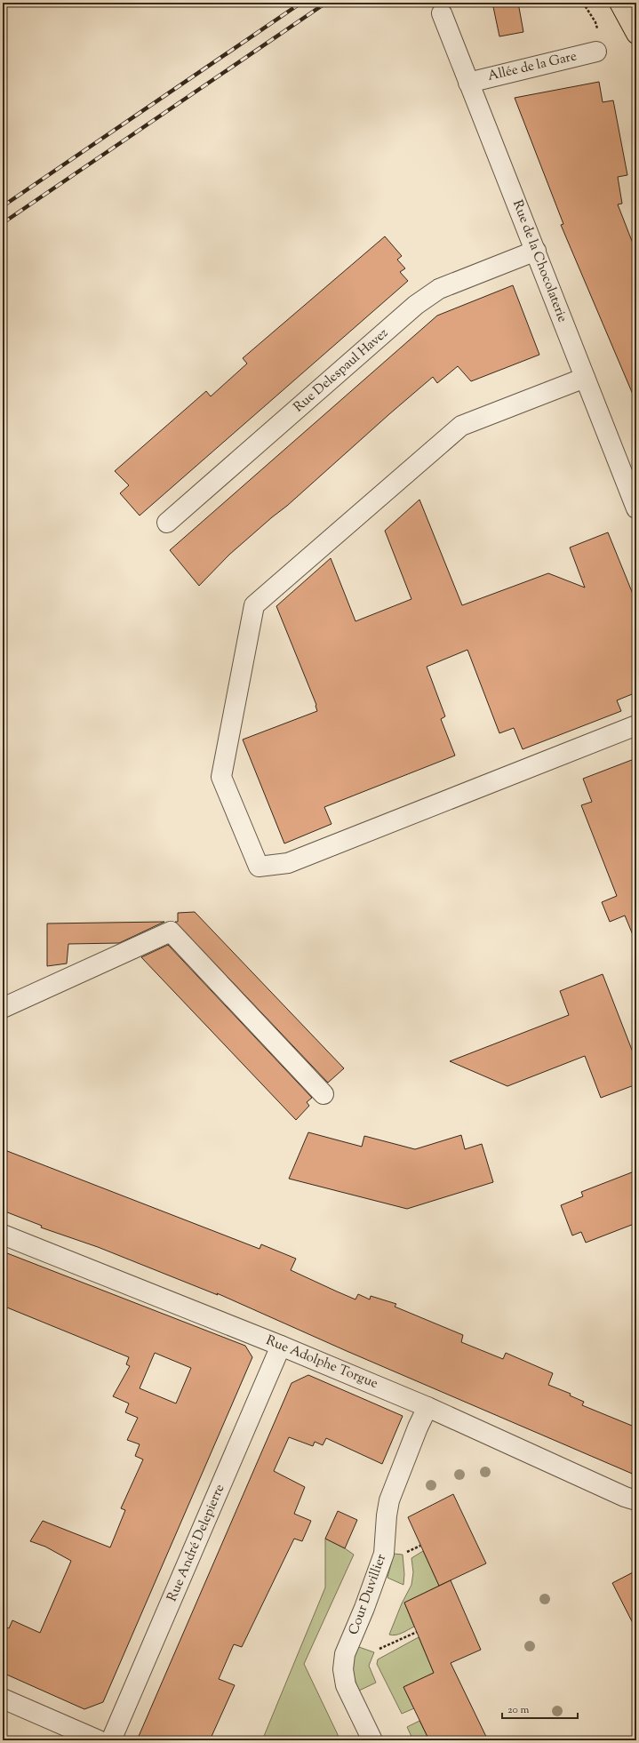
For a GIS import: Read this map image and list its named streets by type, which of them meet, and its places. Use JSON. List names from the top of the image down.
{
  "streets": {
    "street": [
      "Allée de la Gare",
      "Rue de la Chocolaterie",
      "Rue Delespaul Havez",
      "Rue Adolphe Torgue",
      "Rue André Delepierre",
      "Cour Duvillier"
    ]
  },
  "crossings": [
    ["Allée de la Gare", "Rue de la Chocolaterie"],
    ["Rue de la Chocolaterie", "Rue Delespaul Havez"],
    ["Rue Adolphe Torgue", "Rue André Delepierre"],
    ["Rue Adolphe Torgue", "Cour Duvillier"]
  ],
  "scale_bar": "20 m"
}
